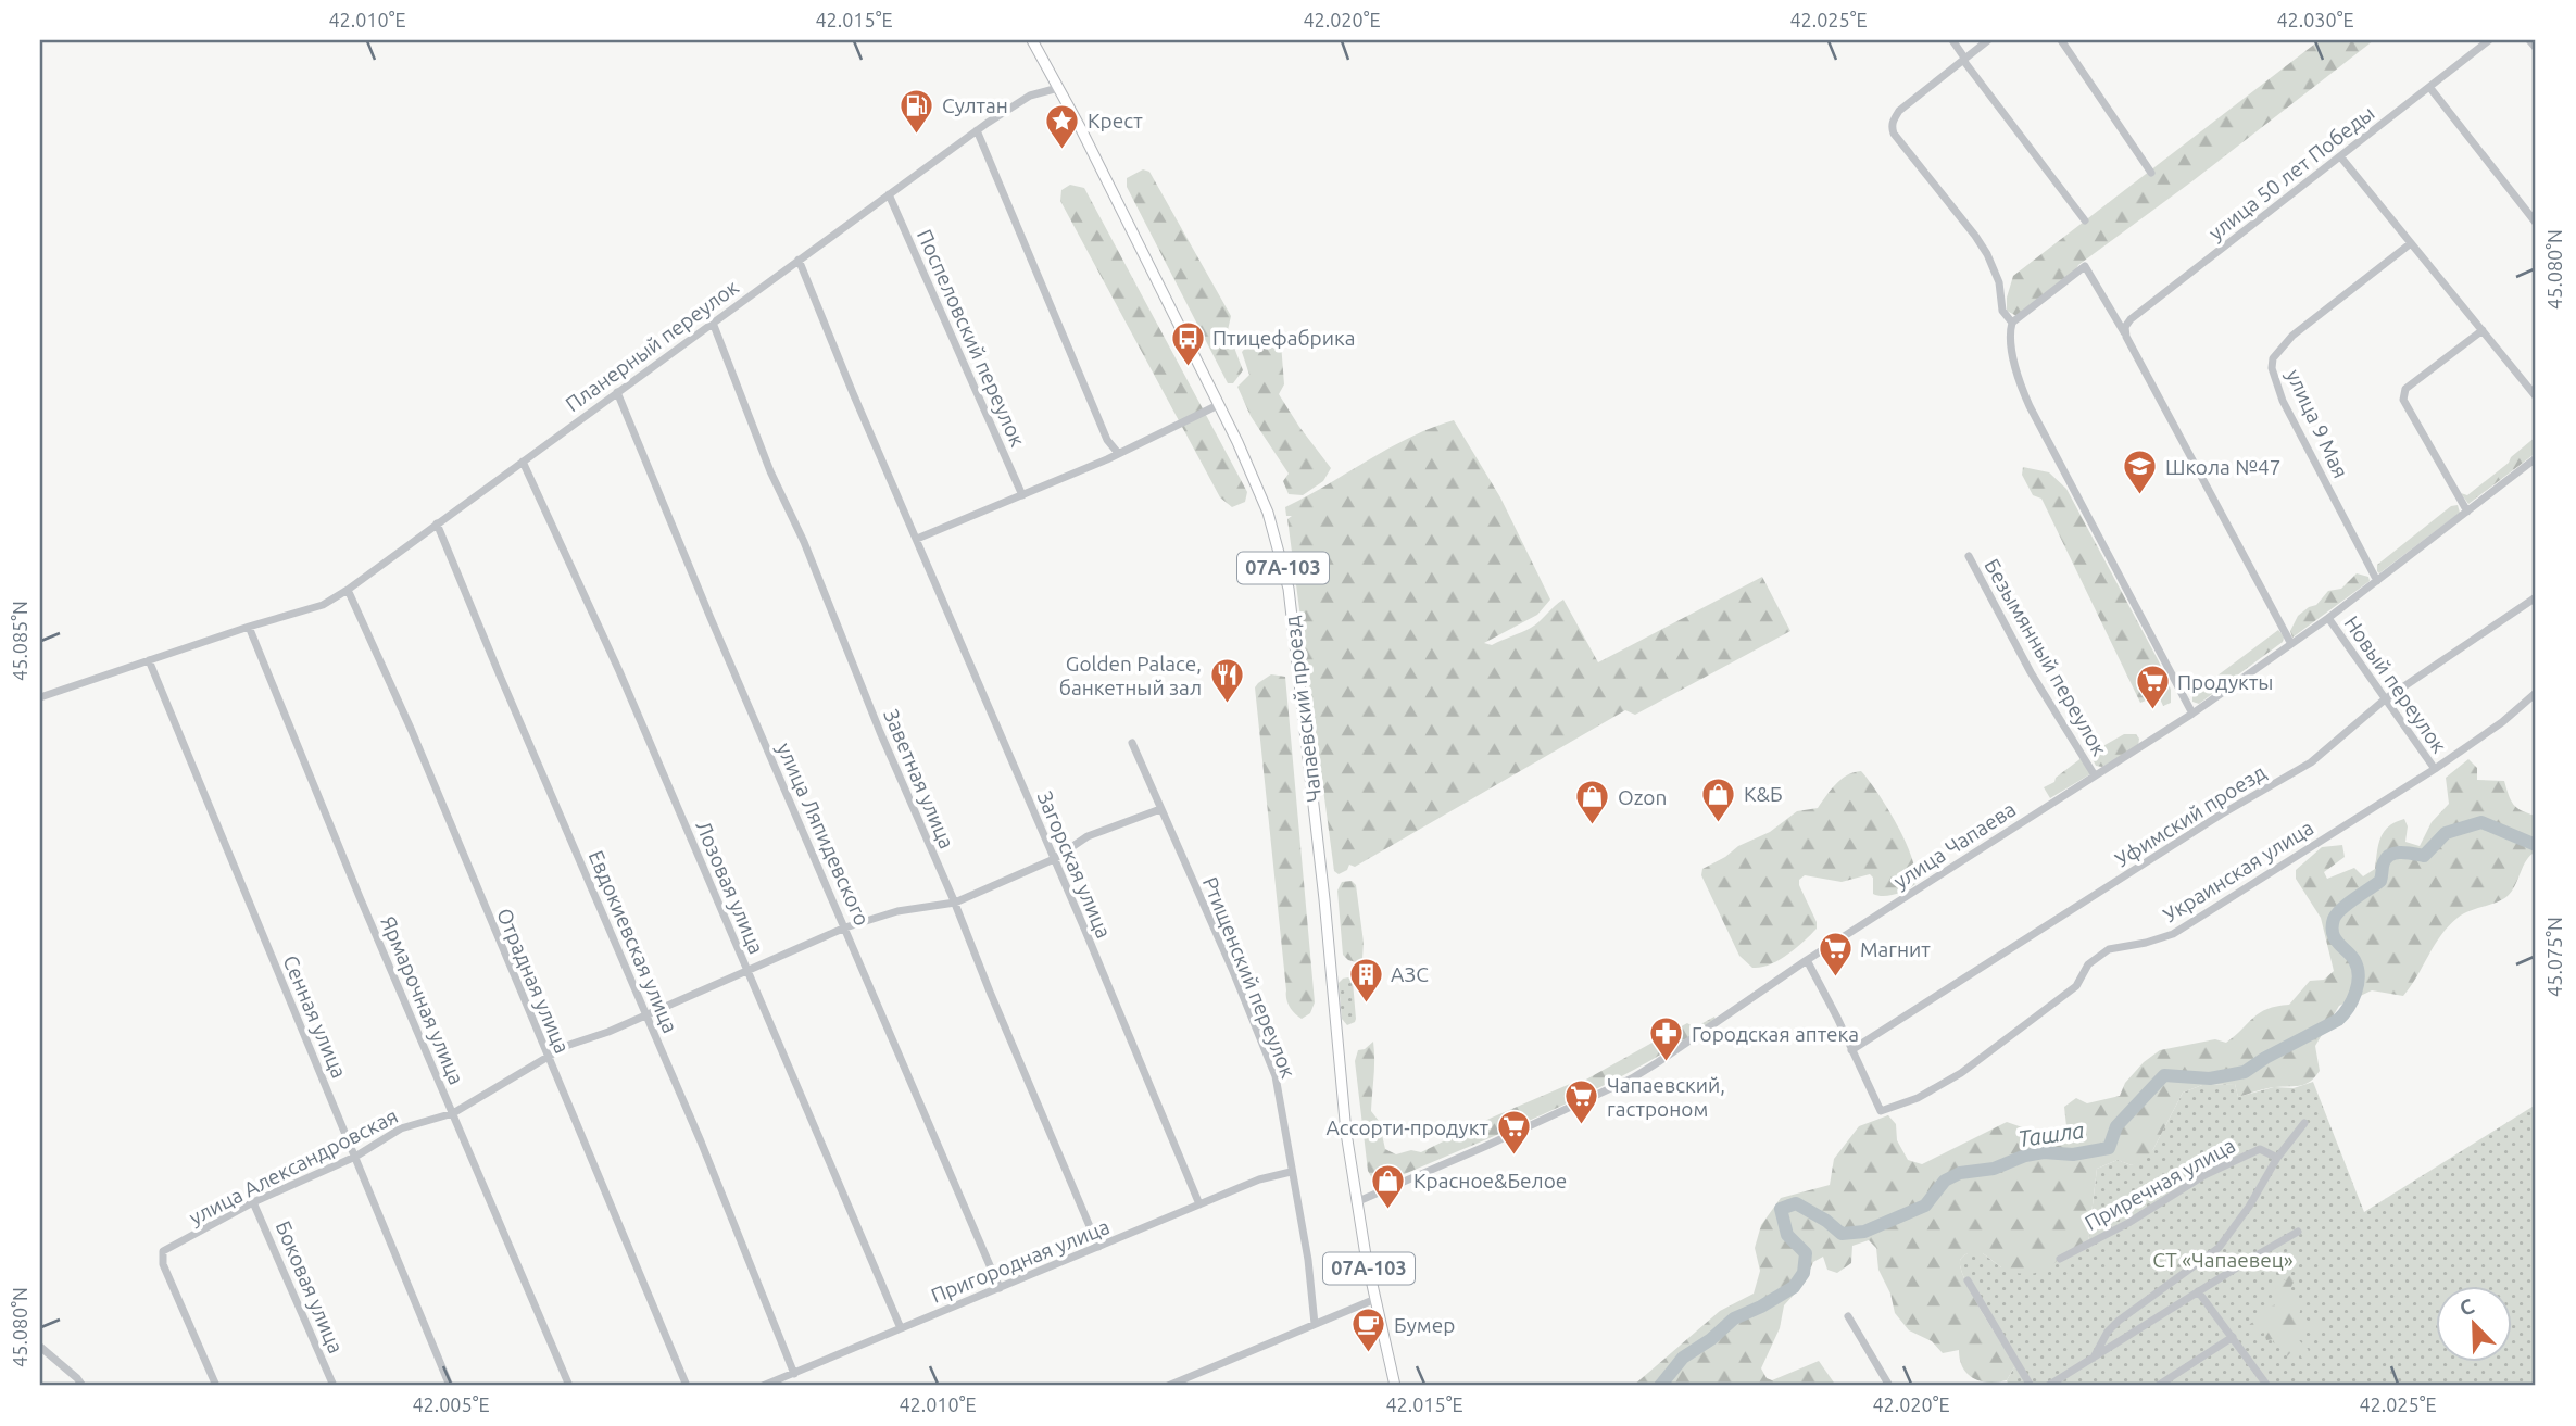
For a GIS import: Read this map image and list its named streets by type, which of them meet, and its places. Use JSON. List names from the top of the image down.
{
  "streets": {
    "main road": ["07А-103", "Чапаевский проезд"],
    "street": [
      "улица 50 лет Победы",
      "Поспеловский переулок",
      "Планерный переулок",
      "улица 9 Мая",
      "Безымянный переулок",
      "Новый переулок",
      "Заветная улица",
      "Уфимский проезд",
      "улица Ляпидевского",
      "улица Чапаева",
      "Загорская улица",
      "Украинская улица",
      "Лозовая улица",
      "Евдокиевская улица",
      "Ртищенский переулок",
      "Отрадная улица",
      "Ярмарочная улица",
      "Сенная улица",
      "улица Александровская",
      "Приречная улица",
      "Пригородная улица",
      "Боковая улица"
    ]
  },
  "crossings": [
    ["Поспеловский переулок", "Планерный переулок"],
    ["Планерный переулок", "Чапаевский проезд"],
    ["Планерный переулок", "Заветная улица"],
    ["Планерный переулок", "улица Ляпидевского"],
    ["Планерный переулок", "Загорская улица"],
    ["Планерный переулок", "Лозовая улица"],
    ["Планерный переулок", "Евдокиевская улица"],
    ["Планерный переулок", "Отрадная улица"],
    ["Планерный переулок", "Ярмарочная улица"],
    ["Планерный переулок", "Сенная улица"],
    ["улица 9 Мая", "улица Чапаева"],
    ["Безымянный переулок", "улица Чапаева"],
    ["Новый переулок", "Уфимский проезд"],
    ["Новый переулок", "улица Чапаева"],
    ["Новый переулок", "Украинская улица"],
    ["Чапаевский проезд", "улица Чапаева"],
    ["Заветная улица", "улица Александровская"],
    ["Заветная улица", "Пригородная улица"],
    ["Уфимский проезд", "Украинская улица"],
    ["улица Ляпидевского", "улица Александровская"],
    ["улица Ляпидевского", "Пригородная улица"],
    ["Загорская улица", "улица Александровская"],
    ["Загорская улица", "Пригородная улица"],
    ["Лозовая улица", "улица Александровская"],
    ["Лозовая улица", "Пригородная улица"],
    ["Евдокиевская улица", "улица Александровская"],
    ["Евдокиевская улица", "Пригородная улица"],
    ["Ртищенский переулок", "улица Александровская"],
    ["Ртищенский переулок", "Пригородная улица"],
    ["Отрадная улица", "улица Александровская"],
    ["Ярмарочная улица", "улица Александровская"],
    ["Сенная улица", "улица Александровская"],
    ["улица Александровская", "Боковая улица"]
  ],
  "water": ["Ташла"],
  "parks": ["СТ «Чапаевец»"],
  "places": {
    "fuel station": ["Султан"],
    "place": ["Крест"],
    "bus stop": ["Птицефабрика"],
    "school or university": ["Школа №47"],
    "restaurant": ["Golden Palace, банкетный зал"],
    "supermarket": [
      "Продукты",
      "Магнит",
      "Чапаевский, гастроном",
      "Ассорти-продукт"
    ],
    "shop": ["К&Б", "Ozon", "Красное&Белое"],
    "building": ["АЗС"],
    "pharmacy": ["Городская аптека"],
    "cafe": ["Бумер"]
  },
  "north": "top left",
  "coordinates": [
    "42.010°E",
    "42.015°E",
    "42.020°E",
    "42.025°E",
    "42.030°E",
    "45.080°N",
    "45.085°N",
    "45.075°N",
    "42.005°E"
  ]
}
